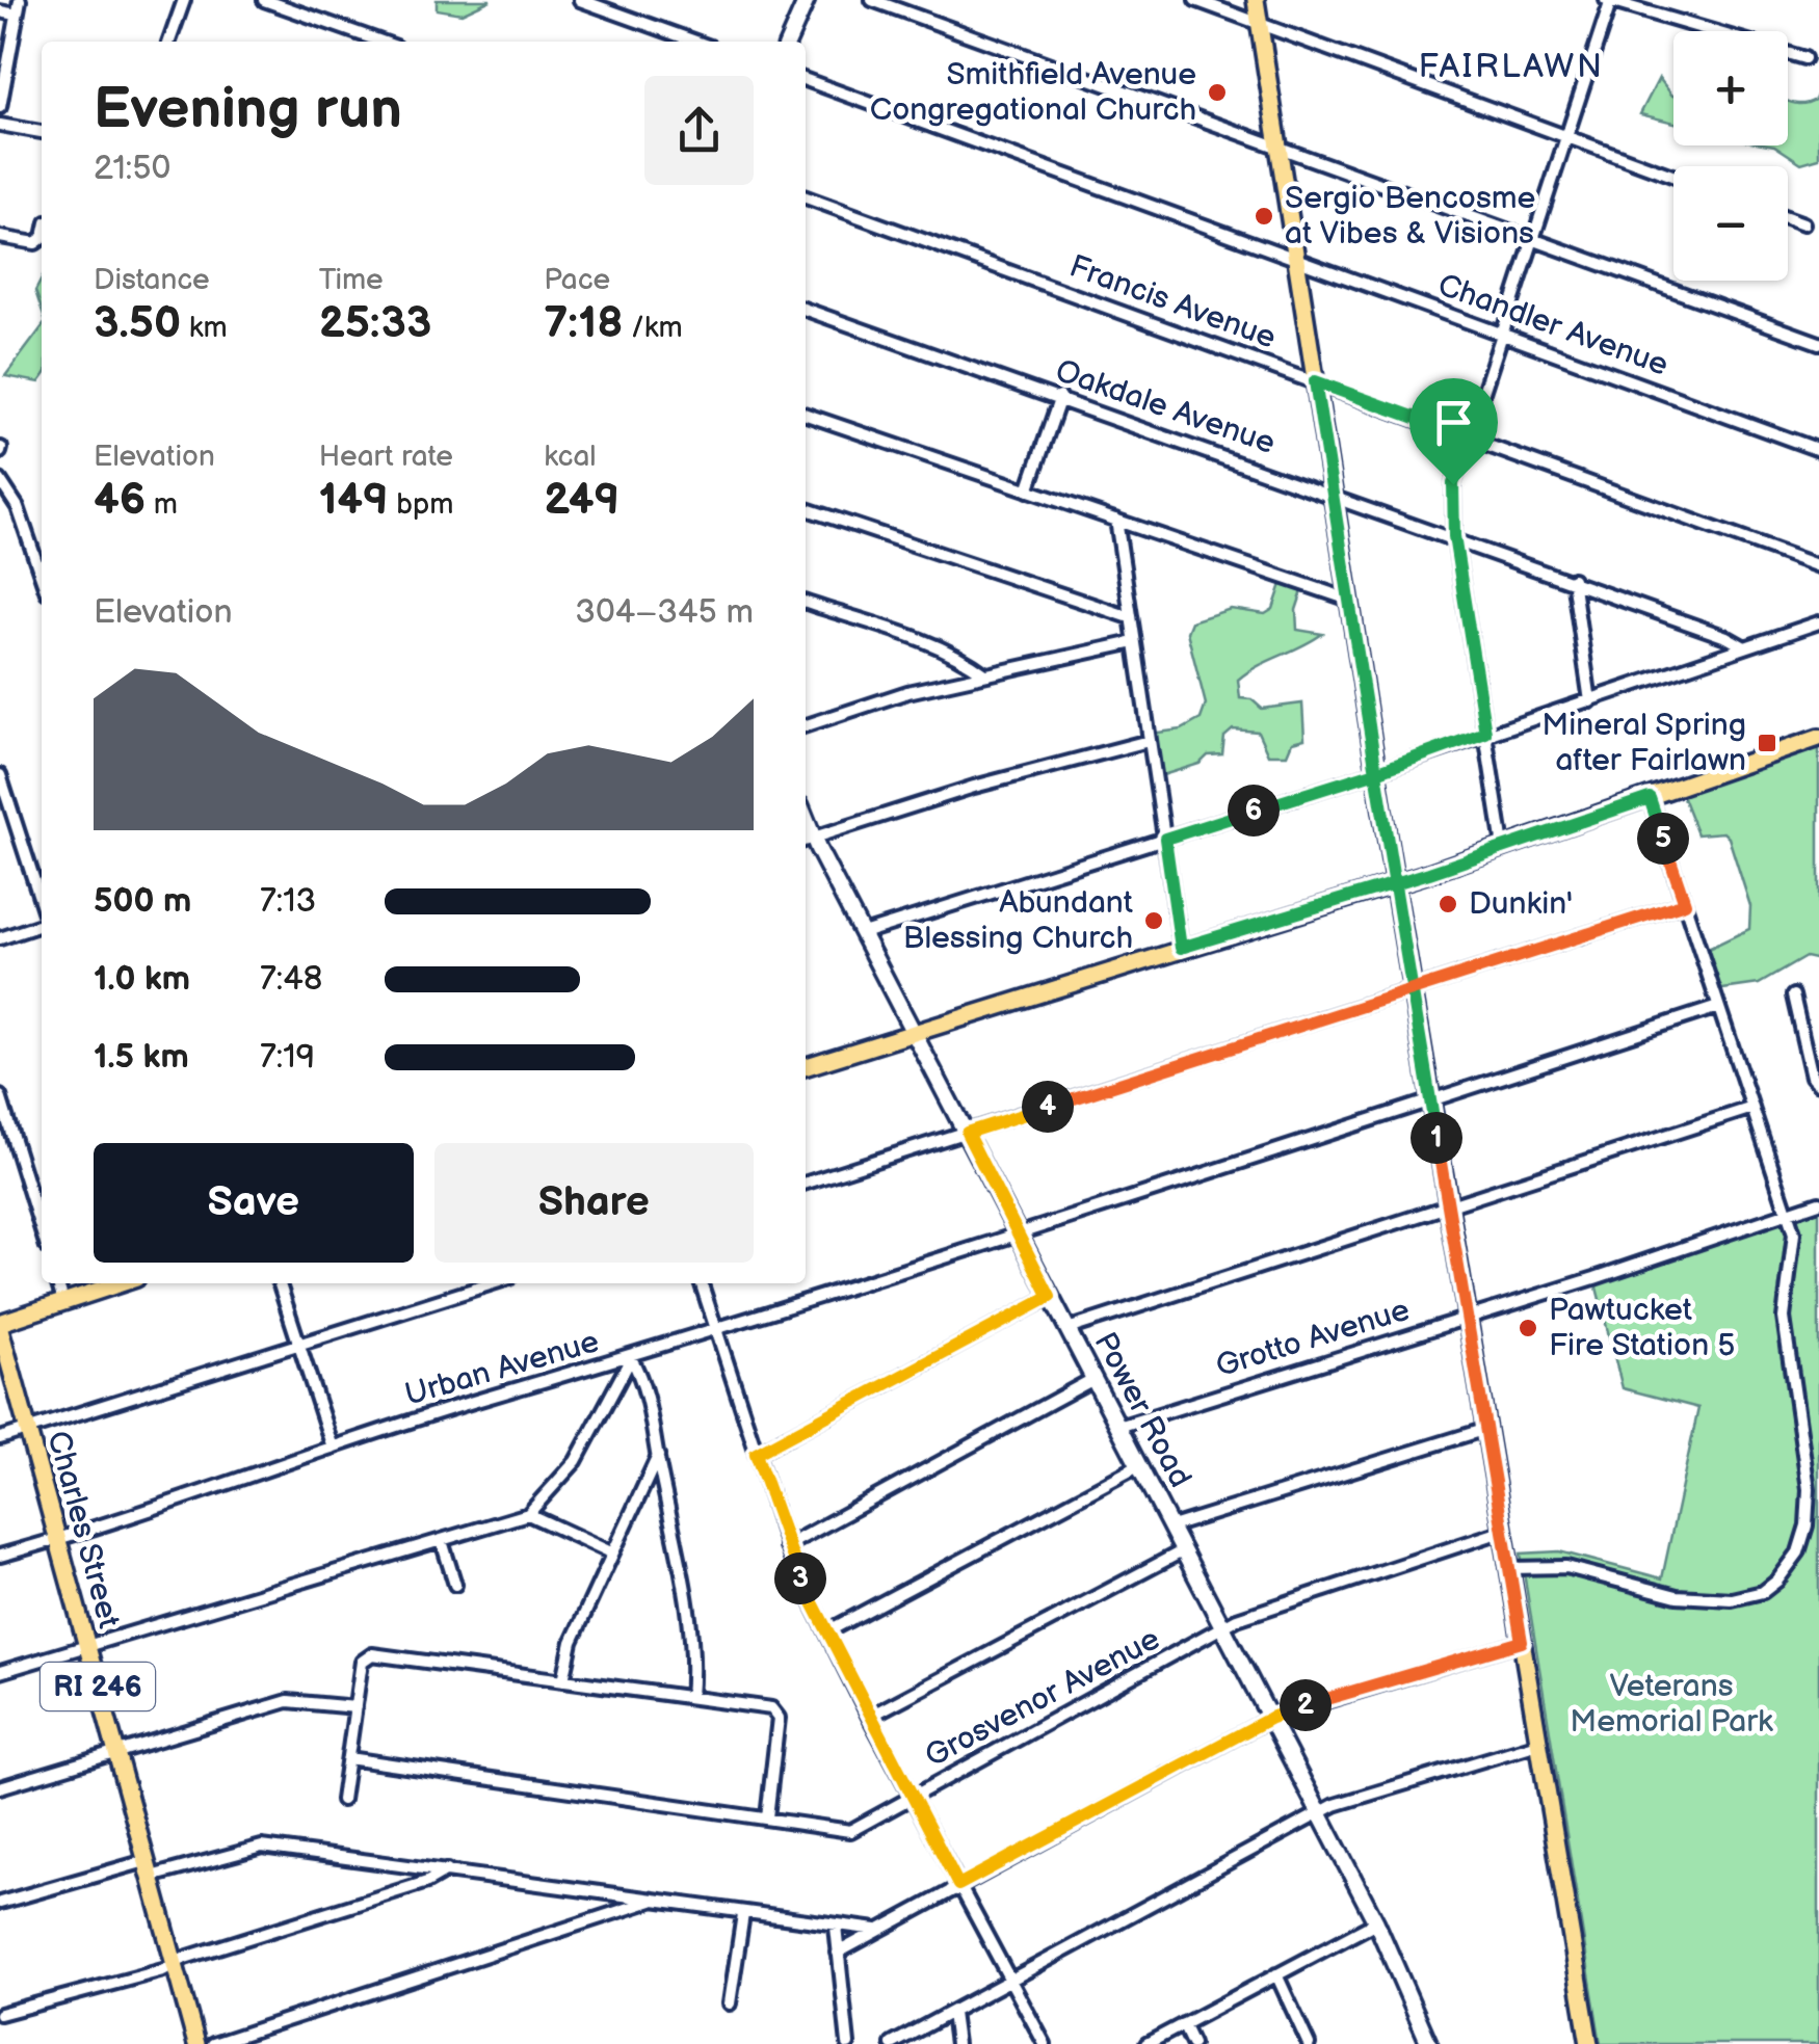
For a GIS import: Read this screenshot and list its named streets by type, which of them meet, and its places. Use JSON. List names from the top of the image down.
{
  "streets": {
    "main road": ["Power Road", "Charles Street", "RI 246"],
    "street": [
      "Francis Avenue",
      "Chandler Avenue",
      "Oakdale Avenue",
      "Grotto Avenue",
      "Urban Avenue",
      "Grosvenor Avenue"
    ]
  },
  "crossings": [
    ["Grotto Avenue", "Power Road"],
    ["Urban Avenue", "Power Road"],
    ["Urban Avenue", "Charles Street"],
    ["Power Road", "Grosvenor Avenue"]
  ],
  "districts": ["FAIRLAWN"],
  "parks": ["Veterans Memorial Park"],
  "places": {
    "other": [
      "Smithfield Avenue Congregational Church",
      "Sergio Bencosme at Vibes & Visions",
      "Dunkin'",
      "Abundant Blessing Church",
      "Pawtucket Fire Station 5"
    ],
    "transit": ["Mineral Spring after Fairlawn"]
  },
  "page": {
    "map_buttons": ["+", "−"],
    "heading": ["Evening run", "21:50"],
    "stats": [
      ["Distance", "3.50 km"],
      ["Time", "25:33"],
      ["Pace", "7:18 /km"],
      ["Elevation", "46 m"],
      ["Heart rate", "149 bpm"],
      ["kcal", "249"]
    ],
    "chart": ["Elevation", "304–345 m"],
    "pins": [
      "6",
      "5",
      "4",
      "1",
      "3",
      "2"
    ],
    "list": [
      {
        "name": "500 m",
        "note": "7:13"
      },
      {
        "name": "1.0 km",
        "note": "7:48"
      },
      {
        "name": "1.5 km",
        "note": "7:19"
      }
    ],
    "buttons": ["Save", "Share"]
  }
}
